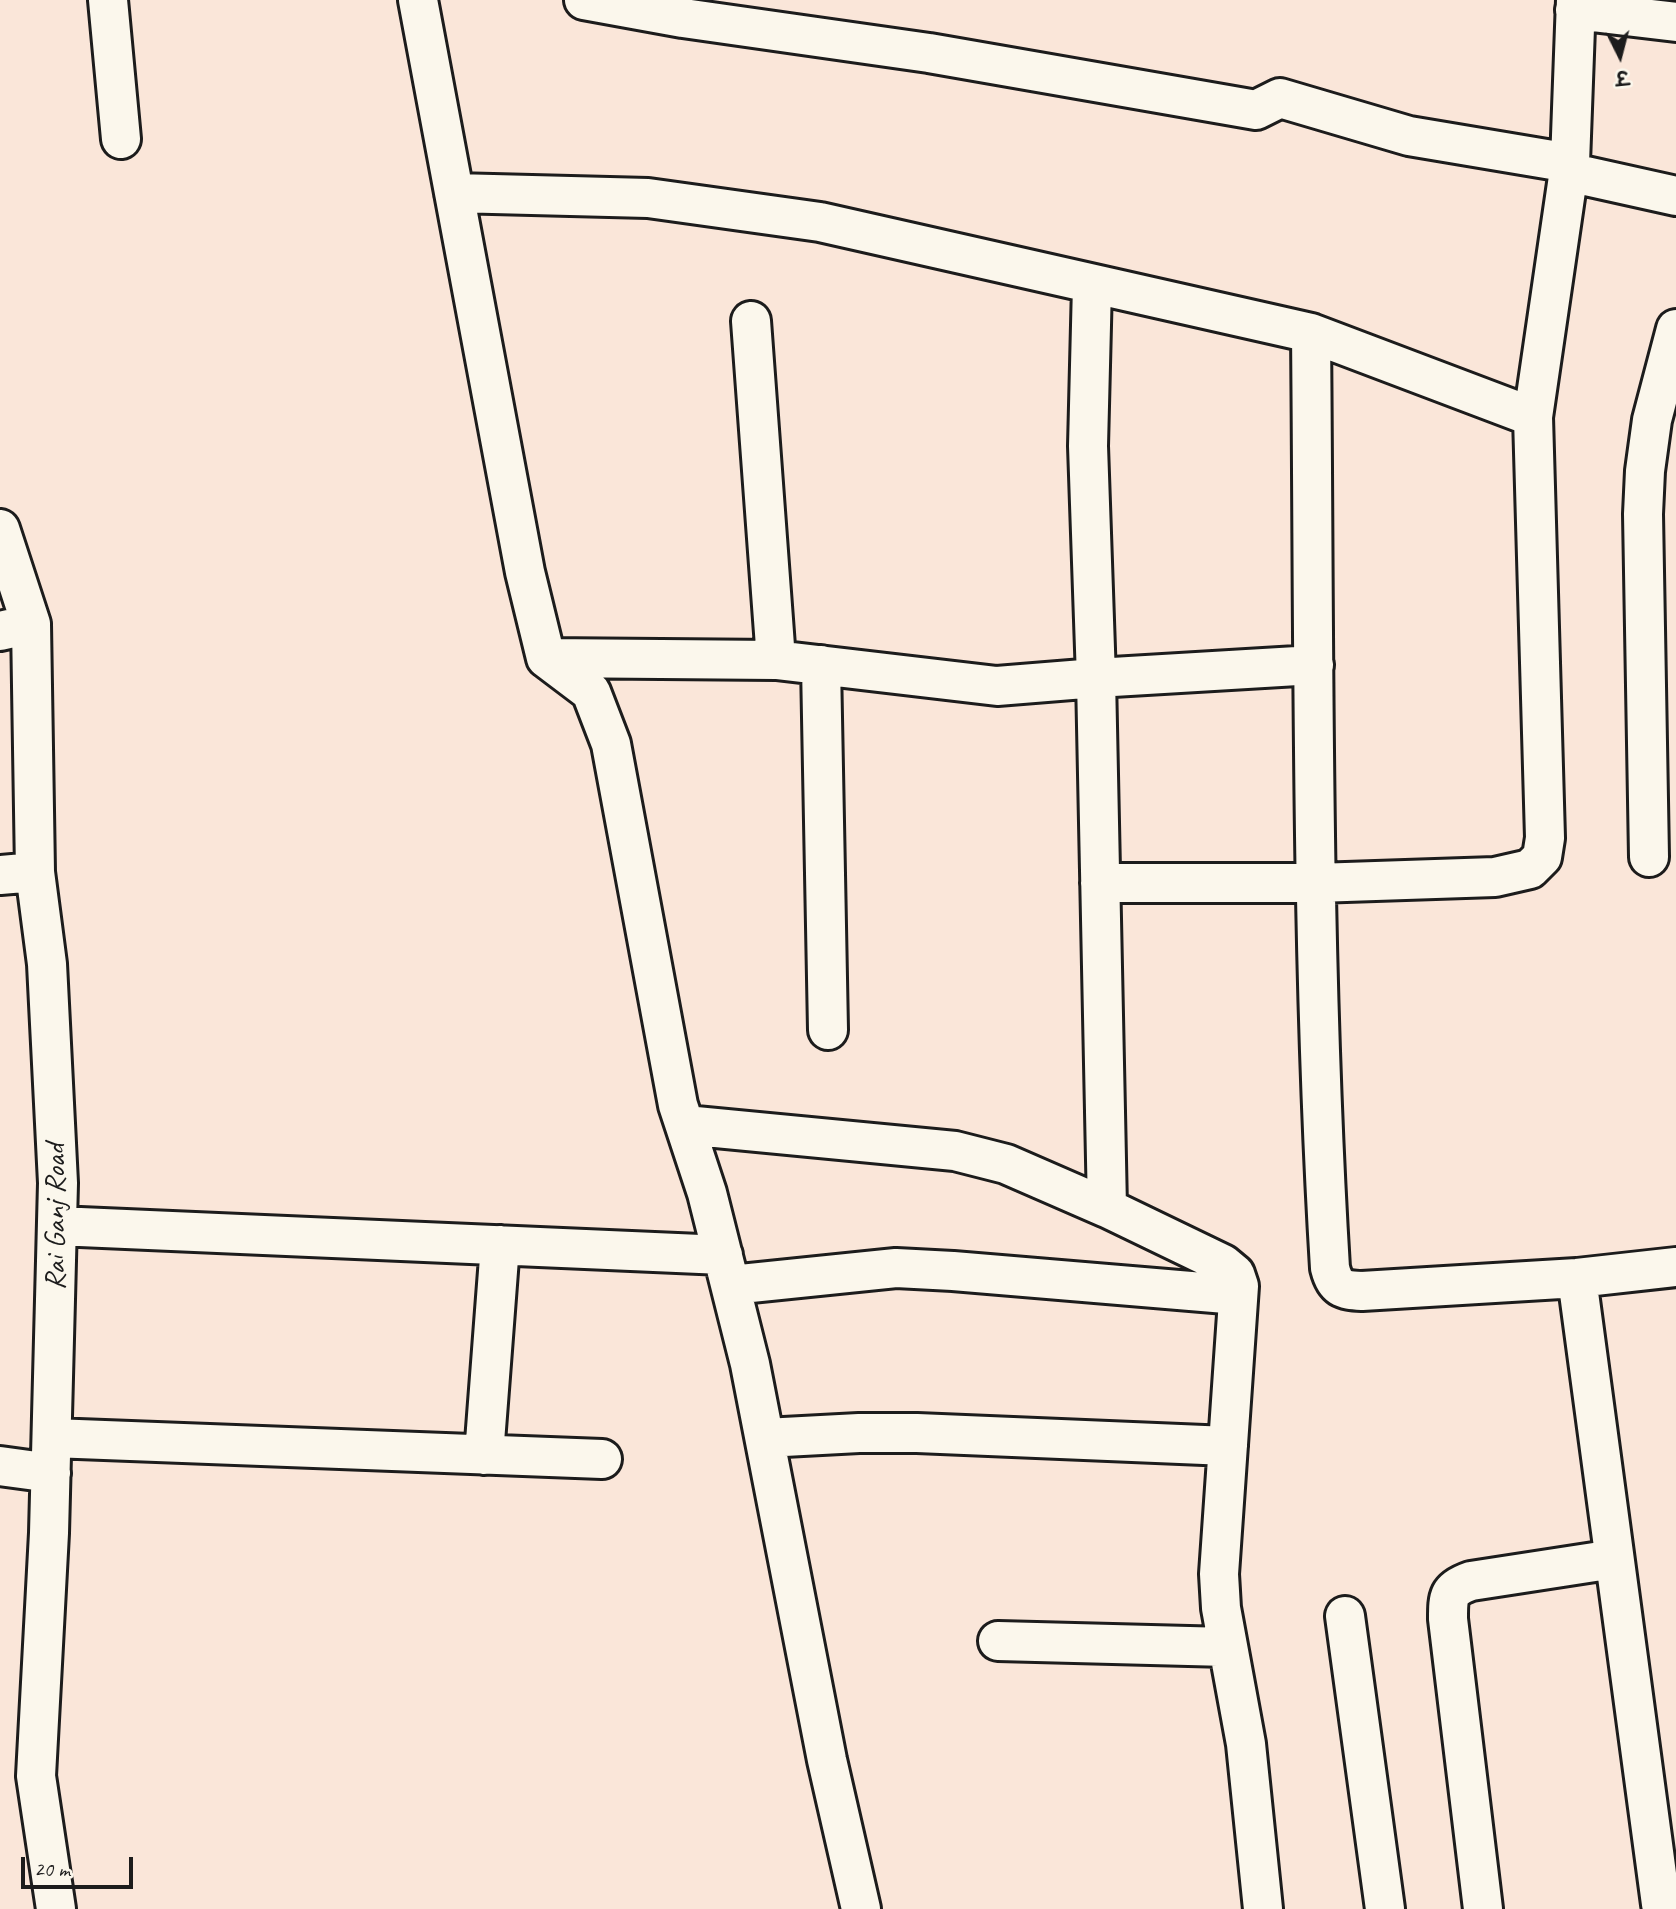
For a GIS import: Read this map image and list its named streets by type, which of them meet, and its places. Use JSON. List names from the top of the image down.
{
  "streets": {
    "street": ["Rai Ganj Road"]
  },
  "scale_bar": "20 m",
  "north": "bottom"
}
